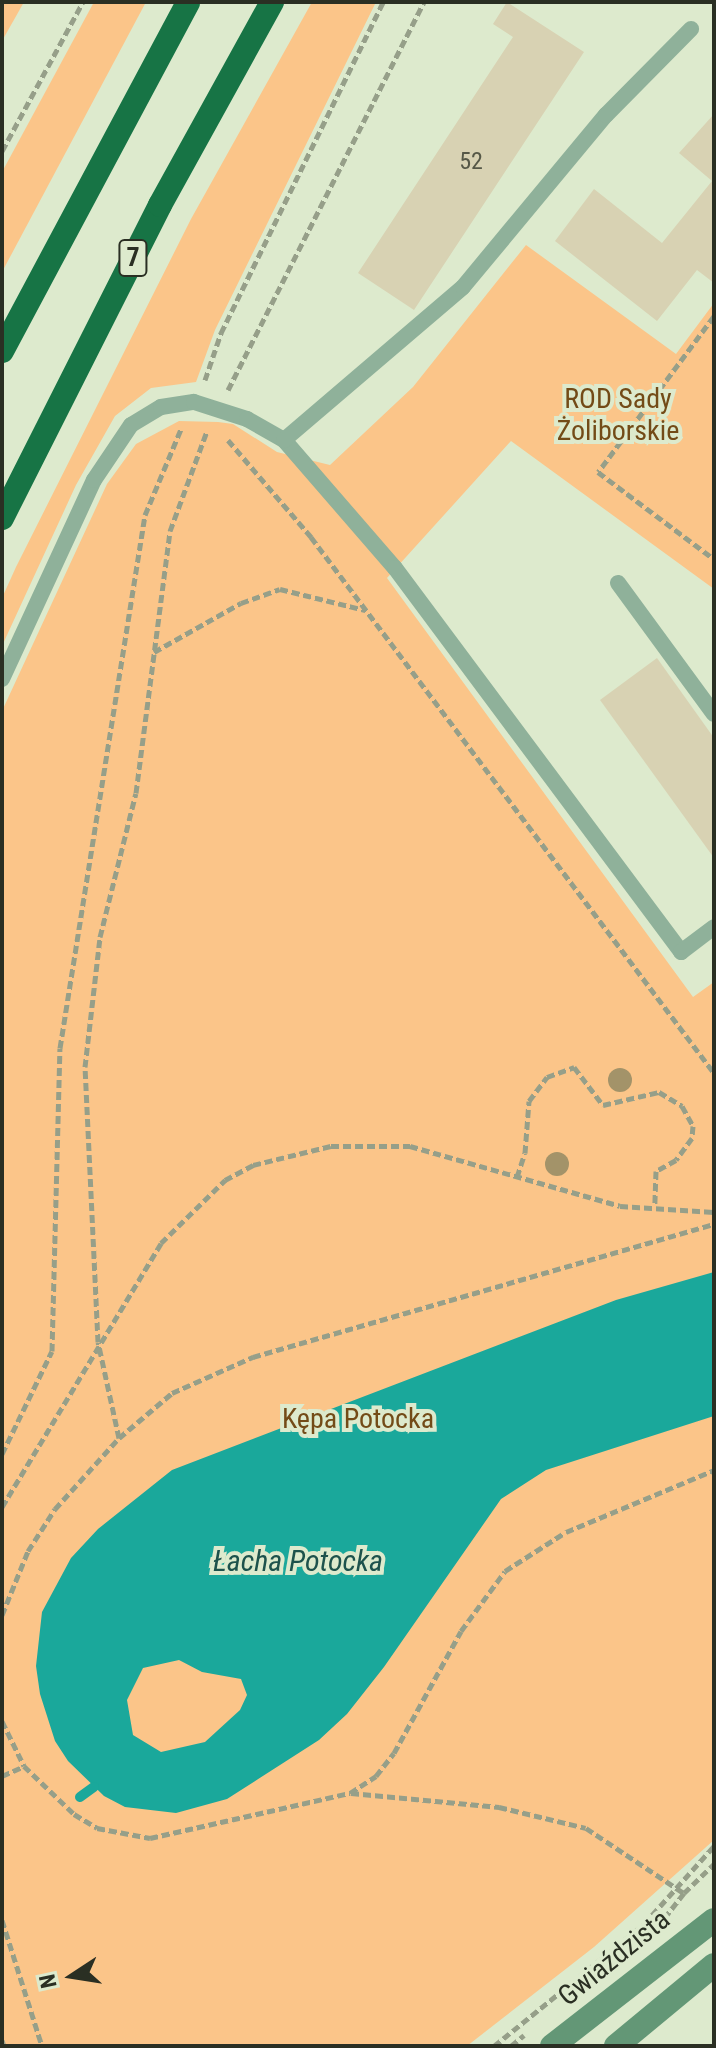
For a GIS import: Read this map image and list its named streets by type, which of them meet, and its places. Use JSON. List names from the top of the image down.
{
  "streets": {
    "highway": ["7"],
    "street": ["Gwiaździsta"]
  },
  "water": ["Łacha Potocka"],
  "parks": ["ROD Sady Żoliborskie", "Kępa Potocka"],
  "house_numbers": ["52"],
  "north": "left"
}
